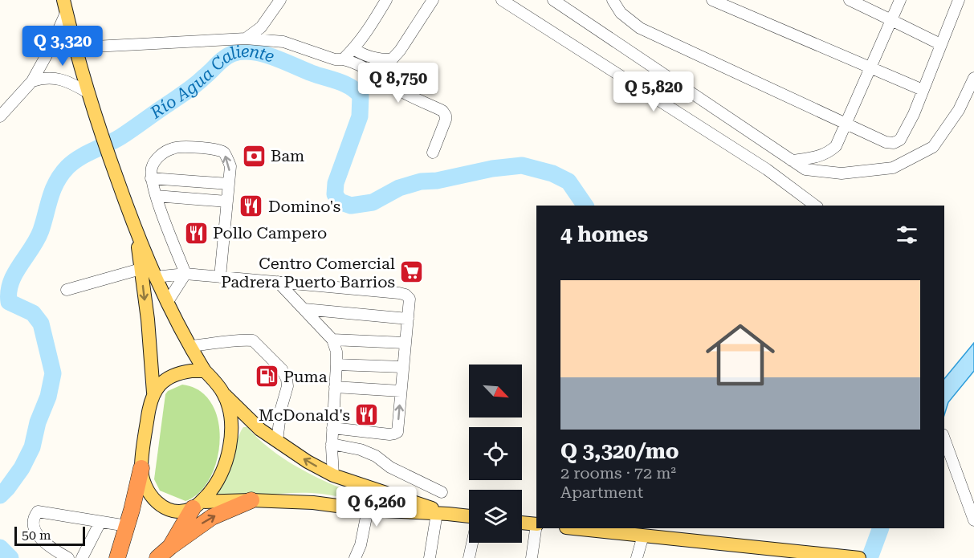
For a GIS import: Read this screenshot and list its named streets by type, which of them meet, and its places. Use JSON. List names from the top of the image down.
{
  "water": ["Río Agua Caliente"],
  "places": {
    "bank": ["Bam"],
    "restaurant": ["Domino's", "Pollo Campero", "McDonald's"],
    "supermarket": ["Centro Comercial Padrera Puerto Barrios"],
    "fuel station": ["Puma"]
  },
  "scale_bar": "50 m",
  "north": "bottom right",
  "page": {
    "price": [
      "Q 3,320",
      "Q 8,750",
      "Q 5,820",
      "Q 6,260"
    ],
    "heading": "4 homes",
    "list": [
      {
        "name": "Q 3,320/mo",
        "note": "2 rooms · 72 m² · Apartment"
      }
    ],
    "scale": "50 m"
  }
}
